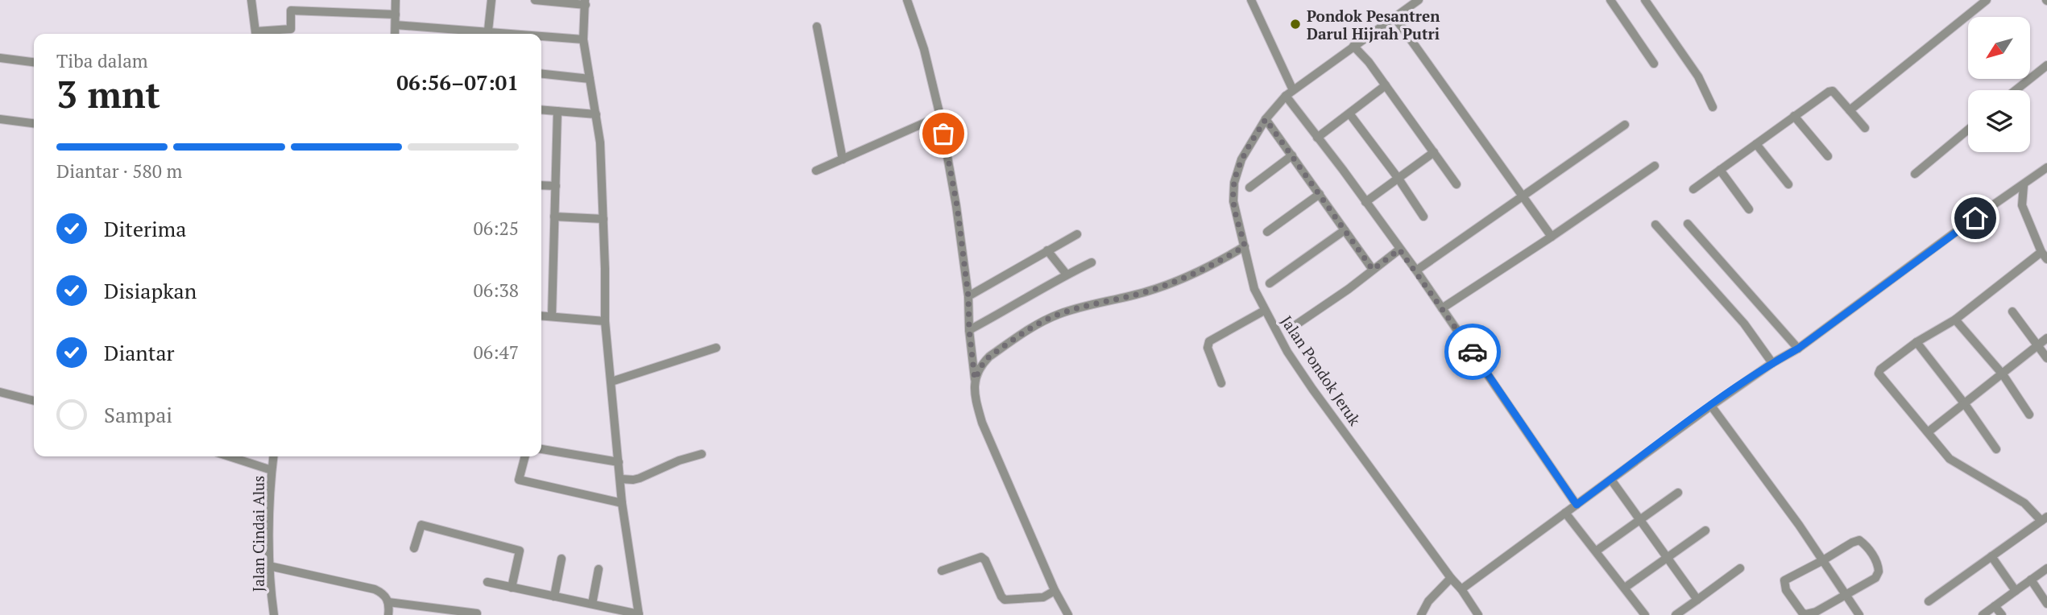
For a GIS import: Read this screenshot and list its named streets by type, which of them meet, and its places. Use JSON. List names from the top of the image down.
{
  "streets": {
    "street": ["Jalan Pondok Jeruk", "Jalan Cindai Alus"]
  },
  "places": ["Pondok Pesantren Darul Hijrah Putri"],
  "north": "bottom left",
  "page": {
    "heading": ["3 mnt", "Tiba dalam", "06:56–07:01"],
    "bar": "Diantar · 580 m",
    "list": [
      ["Diterima", "06:25"],
      ["Disiapkan", "06:38"],
      ["Diantar", "06:47"],
      "Sampai"
    ]
  }
}
